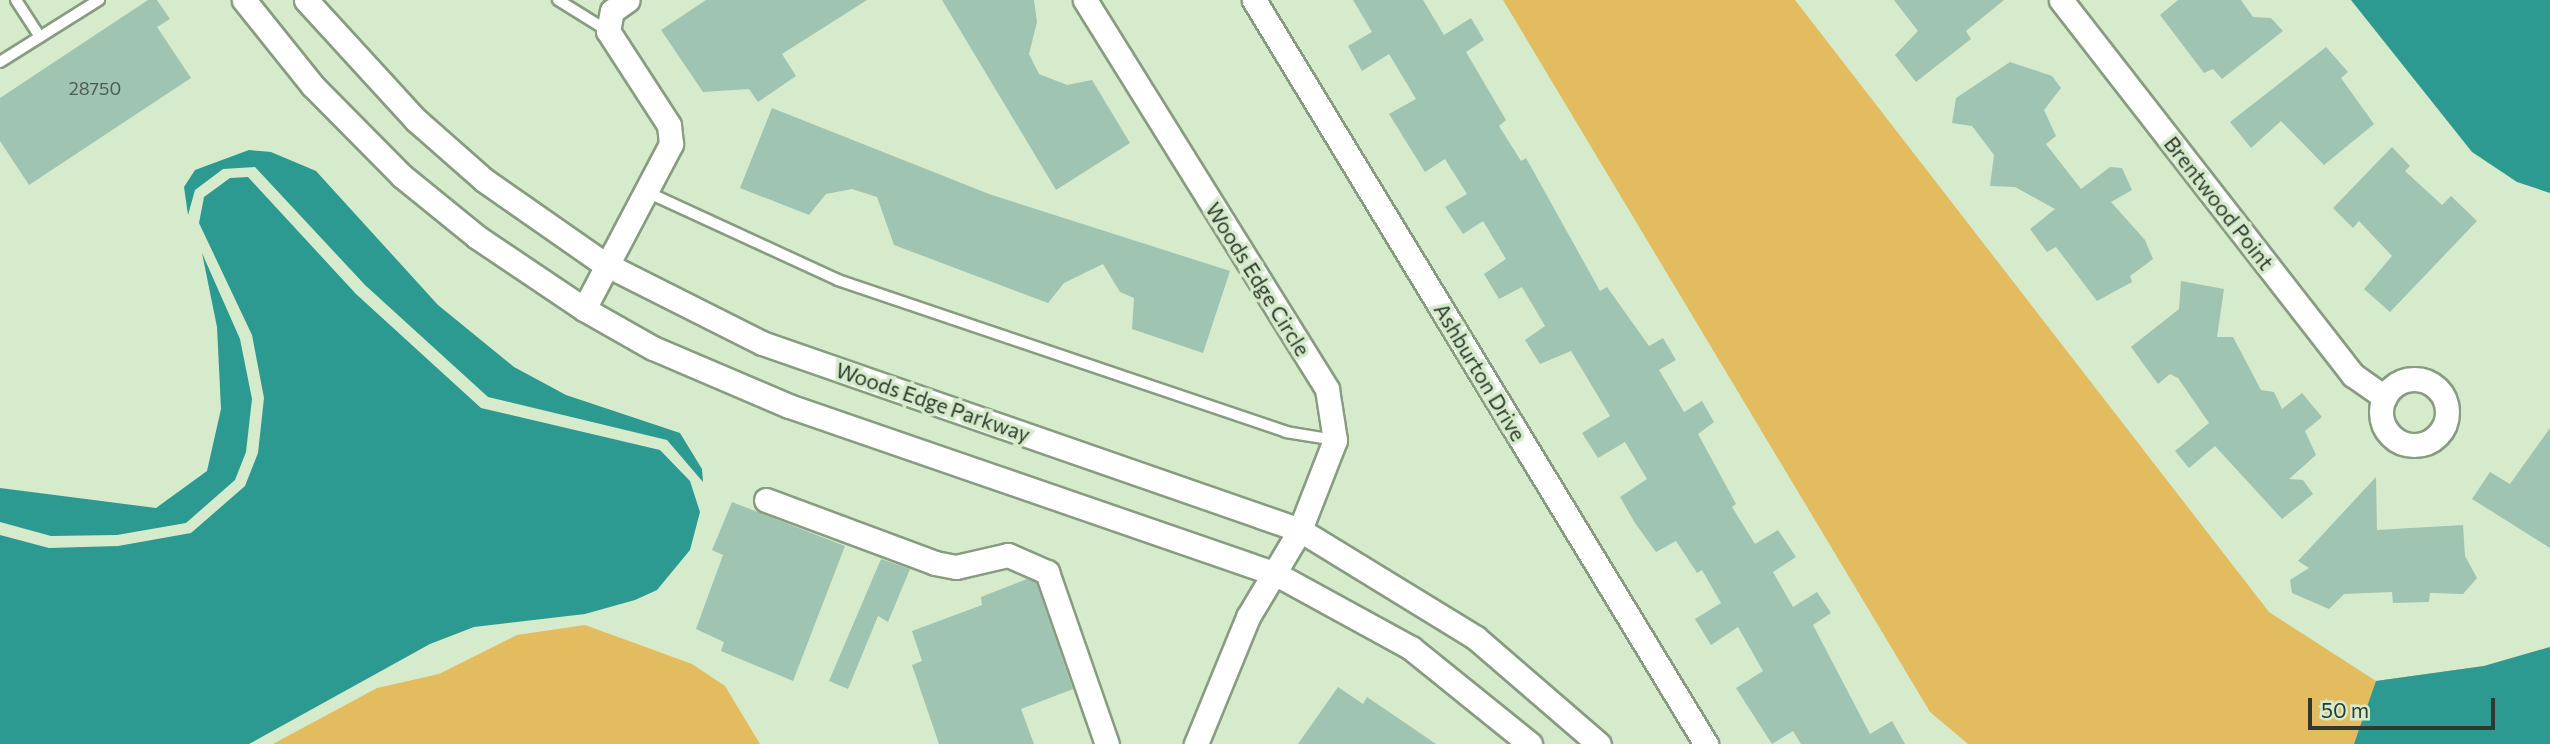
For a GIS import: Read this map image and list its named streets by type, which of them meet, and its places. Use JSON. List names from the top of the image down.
{
  "streets": {
    "street": [
      "Brentwood Point",
      "Woods Edge Circle",
      "Ashburton Drive",
      "Woods Edge Parkway"
    ]
  },
  "house_numbers": ["28750"],
  "scale_bar": "50 m"
}
